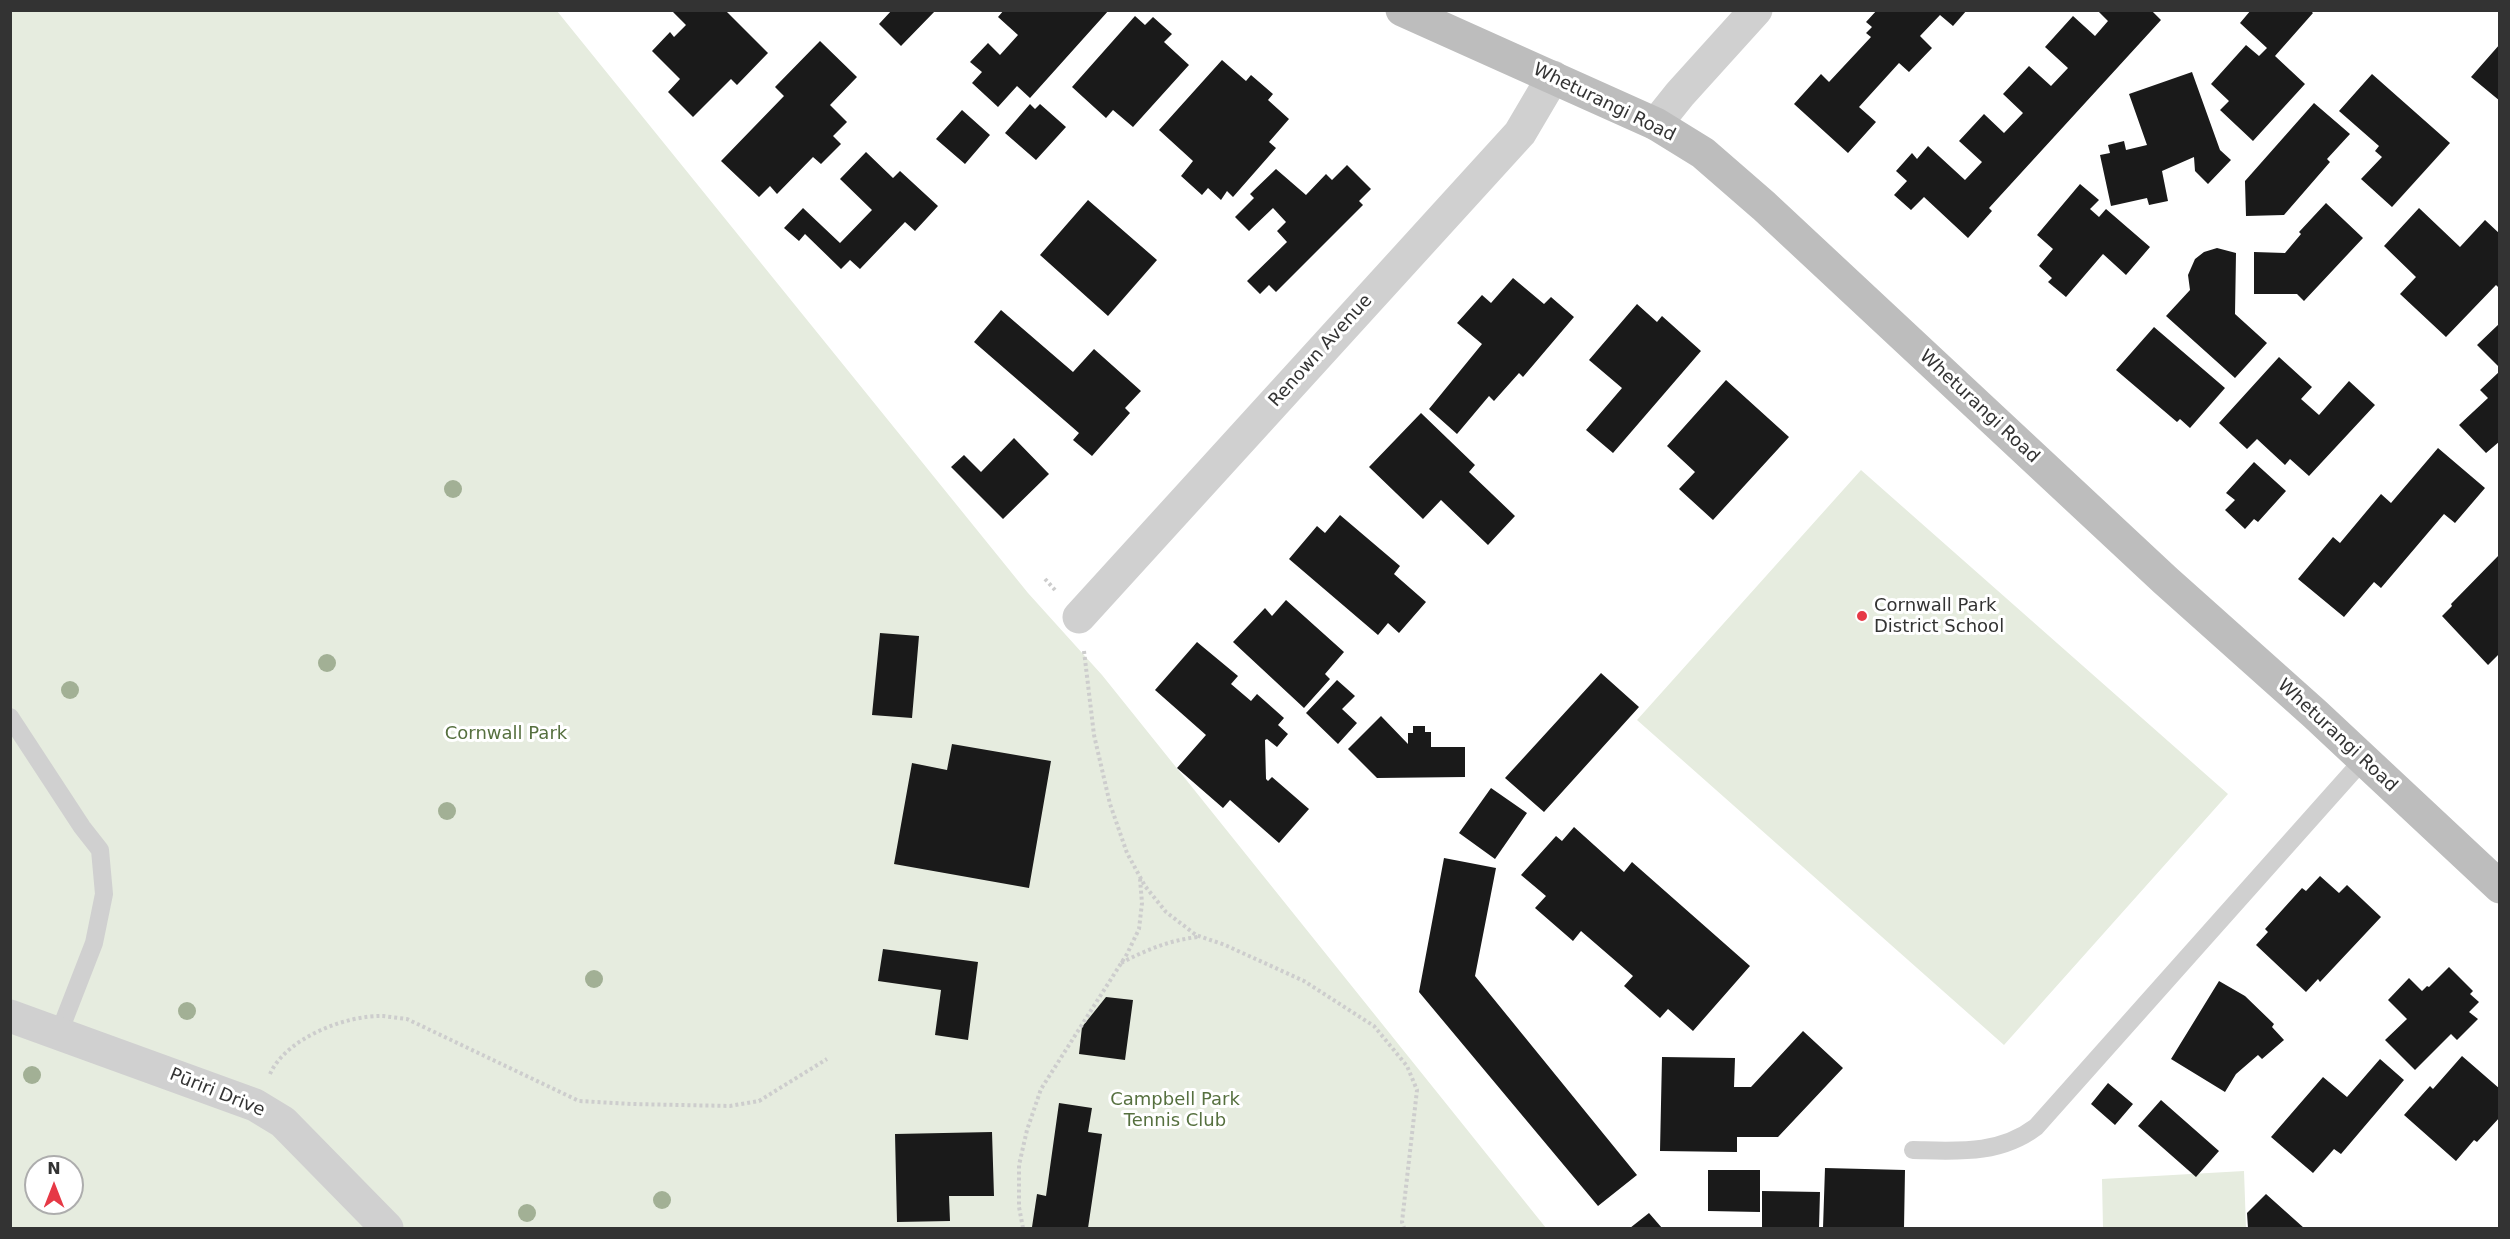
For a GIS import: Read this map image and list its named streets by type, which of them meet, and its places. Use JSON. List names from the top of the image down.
{
  "streets": {
    "street": ["Wheturangi Road", "Renown Avenue", "Pūriri Drive"]
  },
  "crossings": [
    ["Wheturangi Road", "Renown Avenue"]
  ],
  "parks": ["Cornwall Park", "Campbell Park Tennis Club"],
  "places": ["Cornwall Park District School"],
  "north": "top"
}
